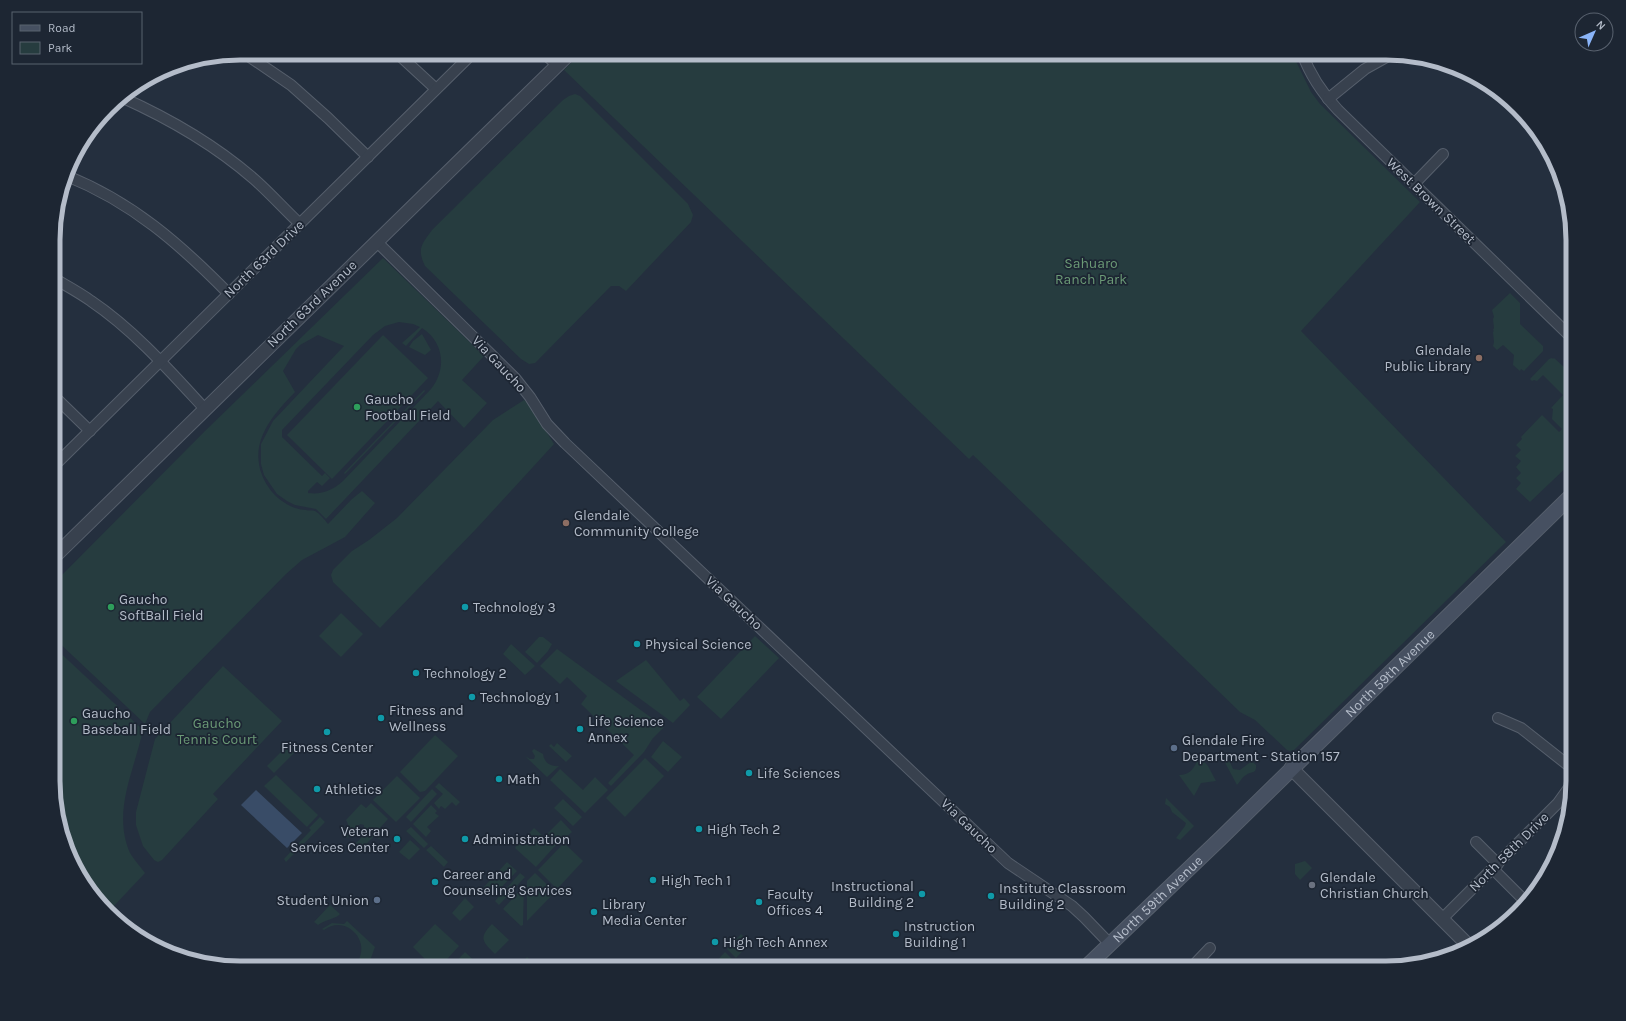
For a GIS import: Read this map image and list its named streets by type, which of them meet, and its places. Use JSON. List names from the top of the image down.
{
  "streets": {
    "main road": ["North 59th Avenue"],
    "street": [
      "West Brown Street",
      "North 63rd Drive",
      "North 63rd Avenue",
      "Via Gaucho",
      "North 58th Drive"
    ]
  },
  "crossings": [
    ["North 63rd Avenue", "Via Gaucho"],
    ["Via Gaucho", "North 59th Avenue"]
  ],
  "parks": ["Sahuaro Ranch Park", "Gaucho Tennis Court"],
  "places": [
    "Glendale Public Library",
    "Gaucho Football Field",
    "Glendale Community College",
    "Gaucho SoftBall Field",
    "Technology 3",
    "Physical Science",
    "Technology 2",
    "Technology 1",
    "Fitness and Wellness",
    "Gaucho Baseball Field",
    "Life Science Annex",
    "Fitness Center",
    "Glendale Fire Department - Station 157",
    "Life Sciences",
    "Math",
    "Athletics",
    "High Tech 2",
    "Veteran Services Center",
    "Administration",
    "High Tech 1",
    "Career and Counseling Services",
    "Glendale Christian Church",
    "Instructional Building 2",
    "Institute Classroom Building 2",
    "Student Union",
    "Faculty Offices 4",
    "Library Media Center",
    "Instruction Building 1",
    "High Tech Annex"
  ],
  "legend": ["Road", "Park"],
  "north": "top right"
}
